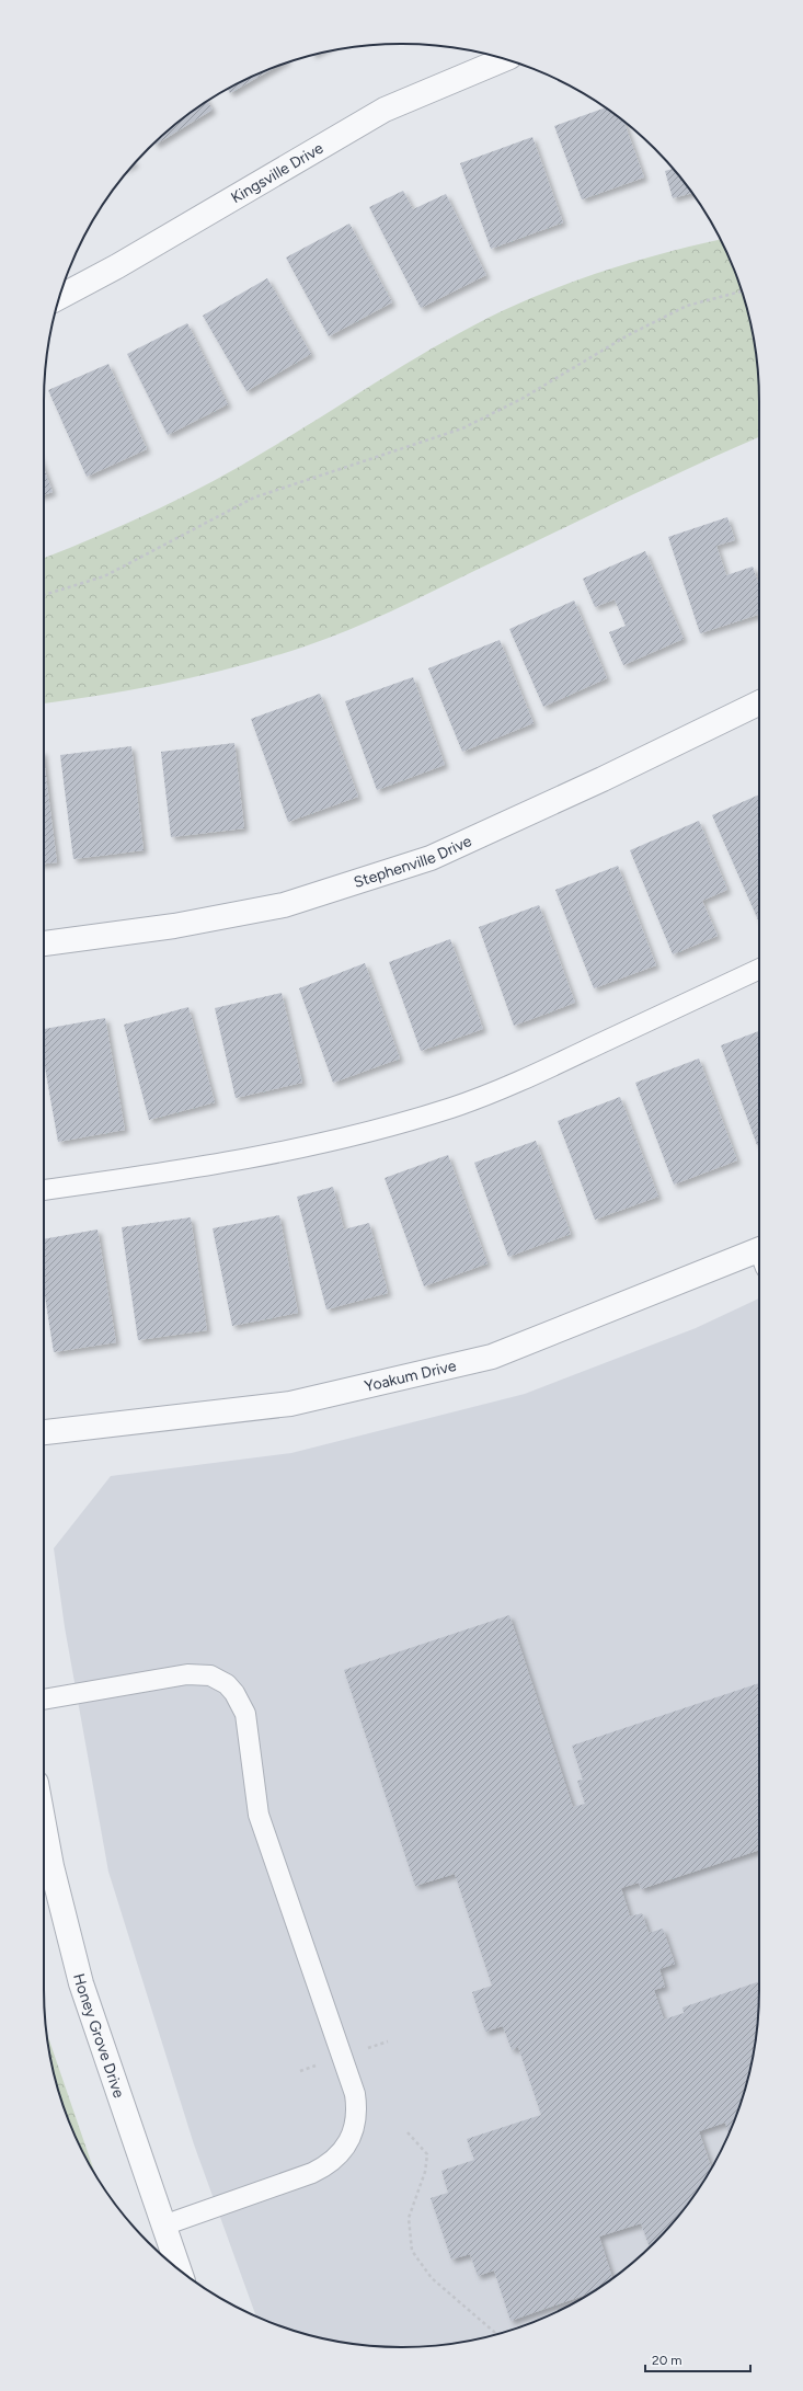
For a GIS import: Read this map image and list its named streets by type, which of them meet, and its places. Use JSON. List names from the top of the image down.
{
  "streets": {
    "street": [
      "Kingsville Drive",
      "Stephenville Drive",
      "Yoakum Drive",
      "Honey Grove Drive"
    ]
  },
  "scale_bar": "20 m"
}
